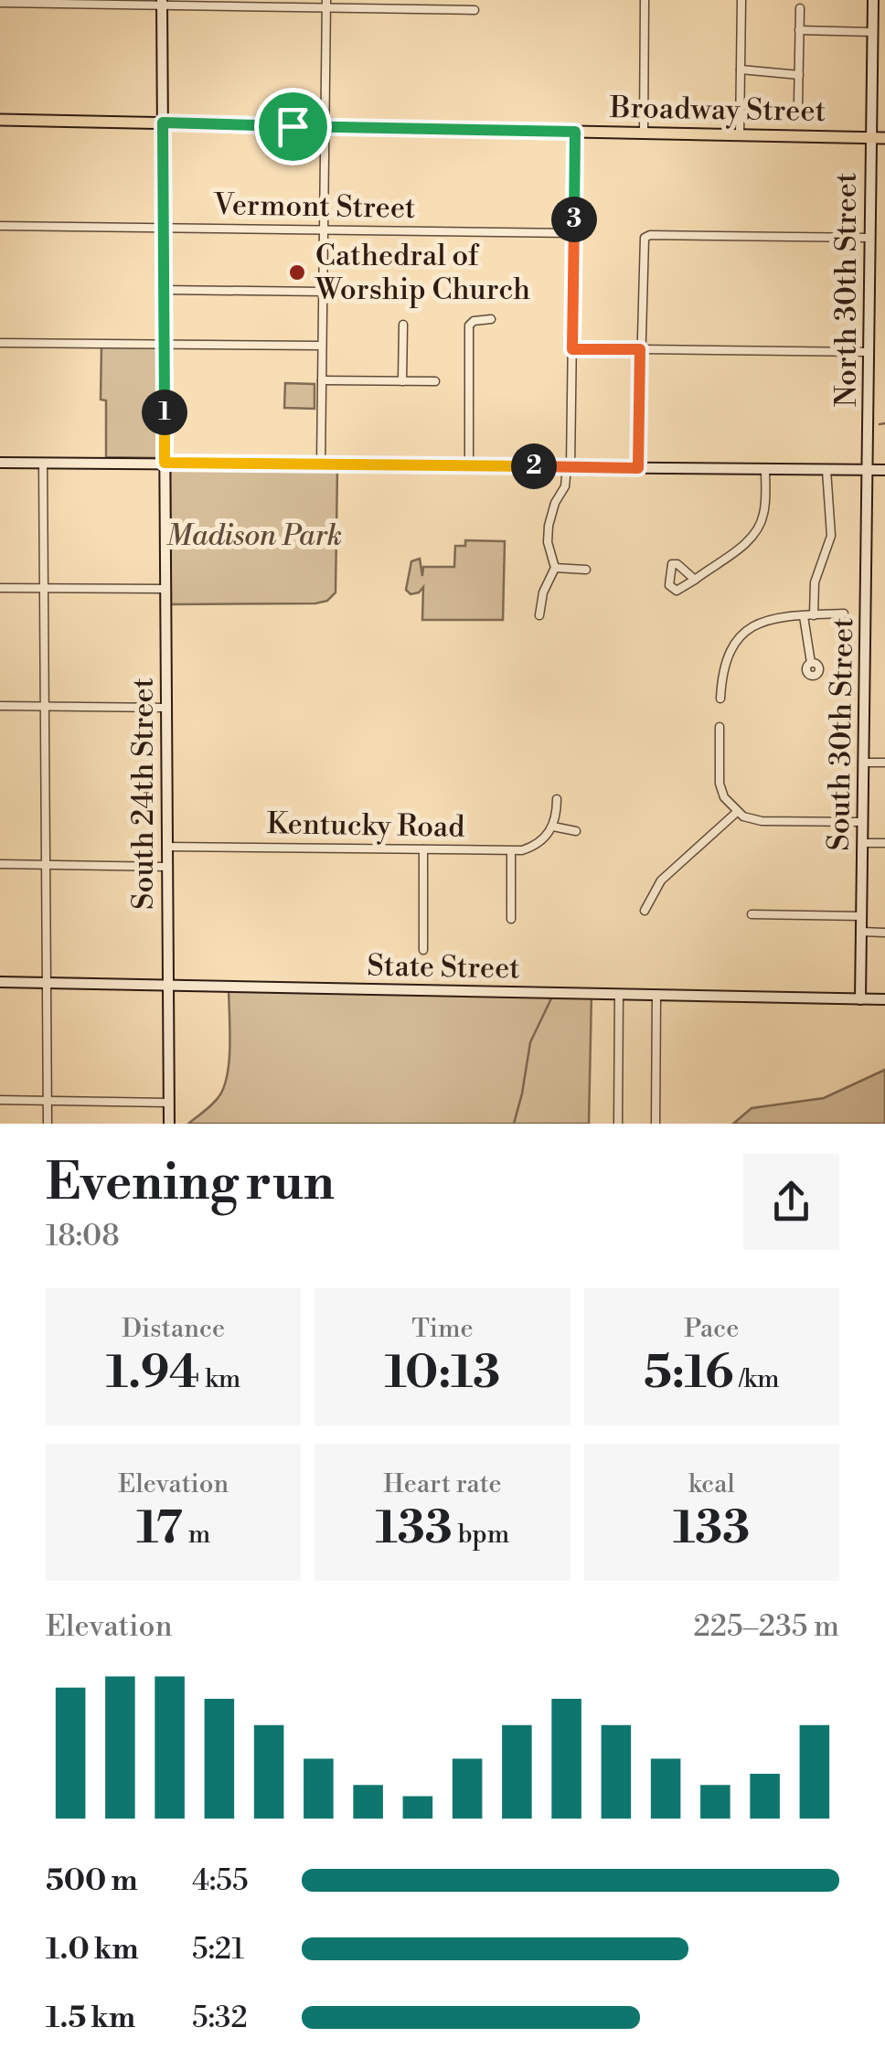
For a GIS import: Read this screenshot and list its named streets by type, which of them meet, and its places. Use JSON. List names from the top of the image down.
{
  "streets": {
    "main road": ["Broadway Street"],
    "street": [
      "Vermont Street",
      "North 30th Street",
      "South 30th Street",
      "South 24th Street",
      "Kentucky Road",
      "State Street"
    ]
  },
  "crossings": [
    ["Broadway Street", "North 30th Street"],
    ["Broadway Street", "South 24th Street"],
    ["Vermont Street", "South 24th Street"],
    ["North 30th Street", "South 30th Street"],
    ["South 30th Street", "State Street"],
    ["South 24th Street", "Kentucky Road"],
    ["South 24th Street", "State Street"]
  ],
  "parks": ["Madison Park"],
  "places": ["Cathedral of Worship Church"],
  "page": {
    "pins": ["3", "1", "2"],
    "heading": ["Evening run", "18:08"],
    "stats": [
      ["Distance", "1.94 km"],
      ["Time", "10:13"],
      ["Pace", "5:16 /km"],
      ["Elevation", "17 m"],
      ["Heart rate", "133 bpm"],
      ["kcal", "133"]
    ],
    "chart": ["Elevation", "225–235 m"],
    "list": [
      {
        "name": "500 m",
        "note": "4:55"
      },
      {
        "name": "1.0 km",
        "note": "5:21"
      },
      {
        "name": "1.5 km",
        "note": "5:32"
      }
    ]
  }
}
